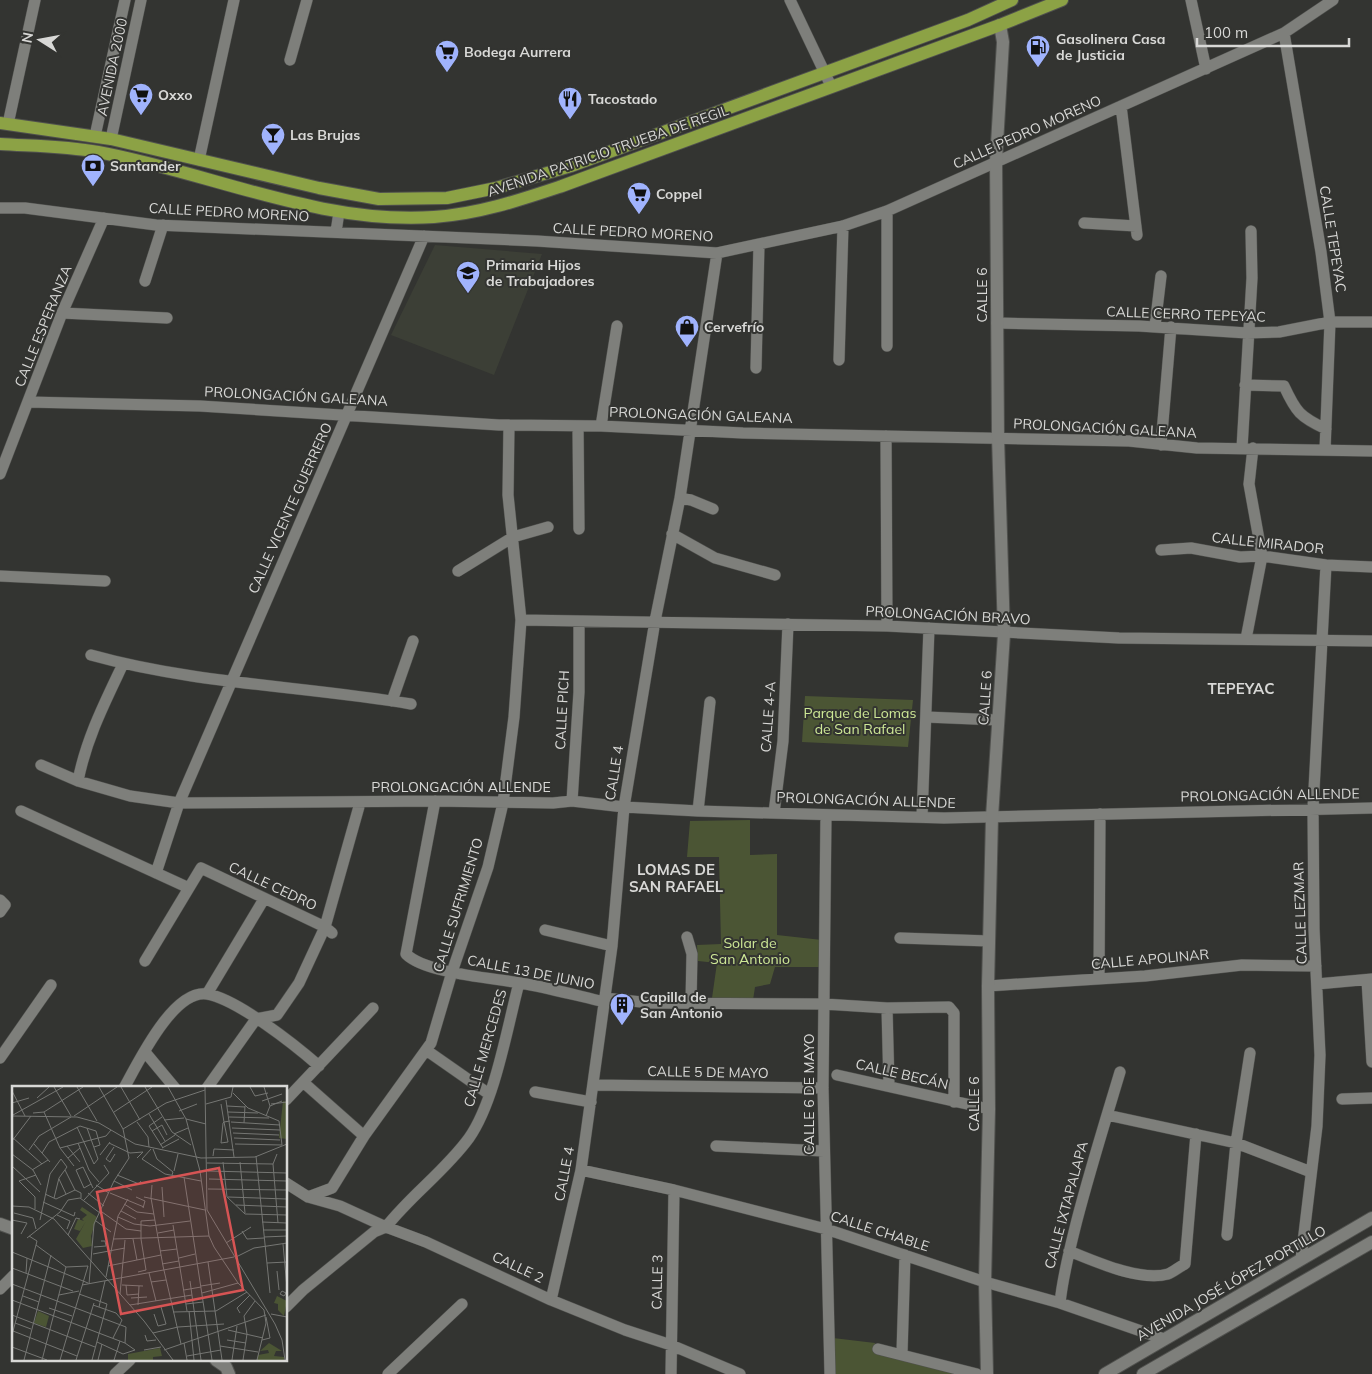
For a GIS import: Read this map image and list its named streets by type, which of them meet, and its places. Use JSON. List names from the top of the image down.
{
  "streets": {
    "main road": ["AVENIDA PATRICIO TRUEBA DE REGIL"],
    "street": [
      "AVENIDA 2000",
      "CALLE PEDRO MORENO",
      "CALLE TEPEYAC",
      "CALLE 6",
      "CALLE CERRO TEPEYAC",
      "CALLE ESPERANZA",
      "PROLONGACIÓN GALEANA",
      "CALLE VICENTE GUERRERO",
      "CALLE MIRADOR",
      "PROLONGACIÓN BRAVO",
      "CALLE PICH",
      "CALLE 4-A",
      "CALLE 4",
      "PROLONGACIÓN ALLENDE",
      "CALLE CEDRO",
      "CALLE SUFRIMIENTO",
      "CALLE LEZMAR",
      "CALLE APOLINAR",
      "CALLE 13 DE JUNIO",
      "CALLE MERCEDES",
      "CALLE 5 DE MAYO",
      "CALLE BECÁN",
      "CALLE 6 DE MAYO",
      "CALLE IXTAPALAPA",
      "CALLE CHABLE",
      "CALLE 2",
      "CALLE 3",
      "AVENIDA JOSÉ LÓPEZ PORTILLO"
    ]
  },
  "crossings": [
    ["AVENIDA 2000", "AVENIDA PATRICIO TRUEBA DE REGIL"],
    ["CALLE PEDRO MORENO", "CALLE TEPEYAC"],
    ["CALLE PEDRO MORENO", "CALLE 6"],
    ["CALLE PEDRO MORENO", "CALLE ESPERANZA"],
    ["CALLE PEDRO MORENO", "CALLE VICENTE GUERRERO"],
    ["CALLE PEDRO MORENO", "CALLE 4"],
    ["AVENIDA PATRICIO TRUEBA DE REGIL", "CALLE 6"],
    ["CALLE TEPEYAC", "CALLE CERRO TEPEYAC"],
    ["CALLE TEPEYAC", "PROLONGACIÓN GALEANA"],
    ["CALLE 6", "CALLE CERRO TEPEYAC"],
    ["CALLE 6", "PROLONGACIÓN GALEANA"],
    ["CALLE 6", "PROLONGACIÓN BRAVO"],
    ["CALLE 6", "PROLONGACIÓN ALLENDE"],
    ["CALLE 6", "CALLE APOLINAR"],
    ["CALLE 6", "CALLE BECÁN"],
    ["CALLE 6", "CALLE CHABLE"],
    ["CALLE ESPERANZA", "PROLONGACIÓN GALEANA"],
    ["PROLONGACIÓN GALEANA", "CALLE VICENTE GUERRERO"],
    ["PROLONGACIÓN GALEANA", "CALLE 4"],
    ["PROLONGACIÓN GALEANA", "CALLE SUFRIMIENTO"],
    ["CALLE VICENTE GUERRERO", "PROLONGACIÓN ALLENDE"],
    ["CALLE MIRADOR", "CALLE LEZMAR"],
    ["PROLONGACIÓN BRAVO", "CALLE PICH"],
    ["PROLONGACIÓN BRAVO", "CALLE 4-A"],
    ["PROLONGACIÓN BRAVO", "CALLE 4"],
    ["PROLONGACIÓN BRAVO", "CALLE SUFRIMIENTO"],
    ["PROLONGACIÓN BRAVO", "CALLE LEZMAR"],
    ["CALLE PICH", "PROLONGACIÓN ALLENDE"],
    ["CALLE 4-A", "PROLONGACIÓN ALLENDE"],
    ["CALLE 4", "PROLONGACIÓN ALLENDE"],
    ["CALLE 4", "CALLE 13 DE JUNIO"],
    ["CALLE 4", "CALLE 5 DE MAYO"],
    ["CALLE 4", "CALLE CHABLE"],
    ["CALLE 4", "CALLE 2"],
    ["PROLONGACIÓN ALLENDE", "CALLE CEDRO"],
    ["PROLONGACIÓN ALLENDE", "CALLE SUFRIMIENTO"],
    ["PROLONGACIÓN ALLENDE", "CALLE LEZMAR"],
    ["PROLONGACIÓN ALLENDE", "CALLE 13 DE JUNIO"],
    ["PROLONGACIÓN ALLENDE", "CALLE 6 DE MAYO"],
    ["CALLE SUFRIMIENTO", "CALLE 13 DE JUNIO"],
    ["CALLE SUFRIMIENTO", "CALLE 2"],
    ["CALLE LEZMAR", "CALLE APOLINAR"],
    ["CALLE LEZMAR", "AVENIDA JOSÉ LÓPEZ PORTILLO"],
    ["CALLE 13 DE JUNIO", "CALLE MERCEDES"],
    ["CALLE 13 DE JUNIO", "CALLE BECÁN"],
    ["CALLE 13 DE JUNIO", "CALLE 6 DE MAYO"],
    ["CALLE MERCEDES", "CALLE 2"],
    ["CALLE 5 DE MAYO", "CALLE 6 DE MAYO"],
    ["CALLE 6 DE MAYO", "CALLE CHABLE"],
    ["CALLE IXTAPALAPA", "CALLE CHABLE"],
    ["CALLE CHABLE", "CALLE 3"],
    ["CALLE CHABLE", "AVENIDA JOSÉ LÓPEZ PORTILLO"],
    ["CALLE 2", "CALLE 3"]
  ],
  "districts": ["TEPEYAC", "LOMAS DE SAN RAFAEL"],
  "parks": ["Parque de Lomas de San Rafael", "Solar de San Antonio"],
  "places": {
    "fuel station": ["Gasolinera Casa de Justicia"],
    "supermarket": ["Bodega Aurrera", "Oxxo", "Coppel"],
    "restaurant": ["Tacostado"],
    "bar": ["Las Brujas"],
    "bank": ["Santander"],
    "school or university": ["Primaria Hijos de Trabajadores"],
    "shop": ["Cervefrío"],
    "building": ["Capilla de San Antonio"]
  },
  "scale_bar": "100 m",
  "north": "left"
}
